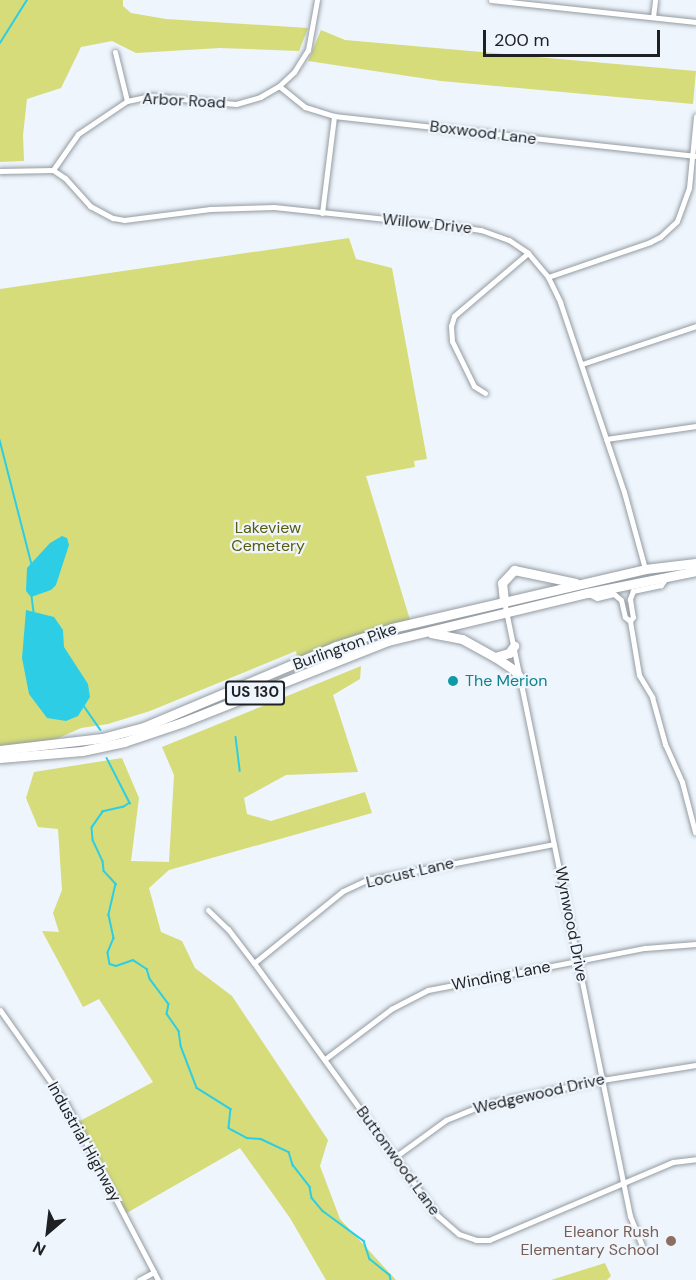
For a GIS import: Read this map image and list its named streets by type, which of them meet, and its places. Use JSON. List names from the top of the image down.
{
  "streets": {
    "highway": ["Burlington Pike", "US 130"],
    "street": [
      "Arbor Road",
      "Boxwood Lane",
      "Willow Drive",
      "Locust Lane",
      "Wynwood Drive",
      "Winding Lane",
      "Wedgewood Drive",
      "Industrial Highway",
      "Buttonwood Lane"
    ]
  },
  "crossings": [
    ["Arbor Road", "Boxwood Lane"],
    ["Arbor Road", "Willow Drive"],
    ["Willow Drive", "Burlington Pike"],
    ["Burlington Pike", "Wynwood Drive"],
    ["Locust Lane", "Wynwood Drive"],
    ["Locust Lane", "Buttonwood Lane"],
    ["Wynwood Drive", "Winding Lane"],
    ["Wynwood Drive", "Wedgewood Drive"],
    ["Wynwood Drive", "Buttonwood Lane"],
    ["Winding Lane", "Buttonwood Lane"],
    ["Wedgewood Drive", "Buttonwood Lane"]
  ],
  "parks": ["Lakeview Cemetery"],
  "places": ["The Merion", "Eleanor Rush Elementary School"],
  "scale_bar": "200 m",
  "north": "bottom left"
}
